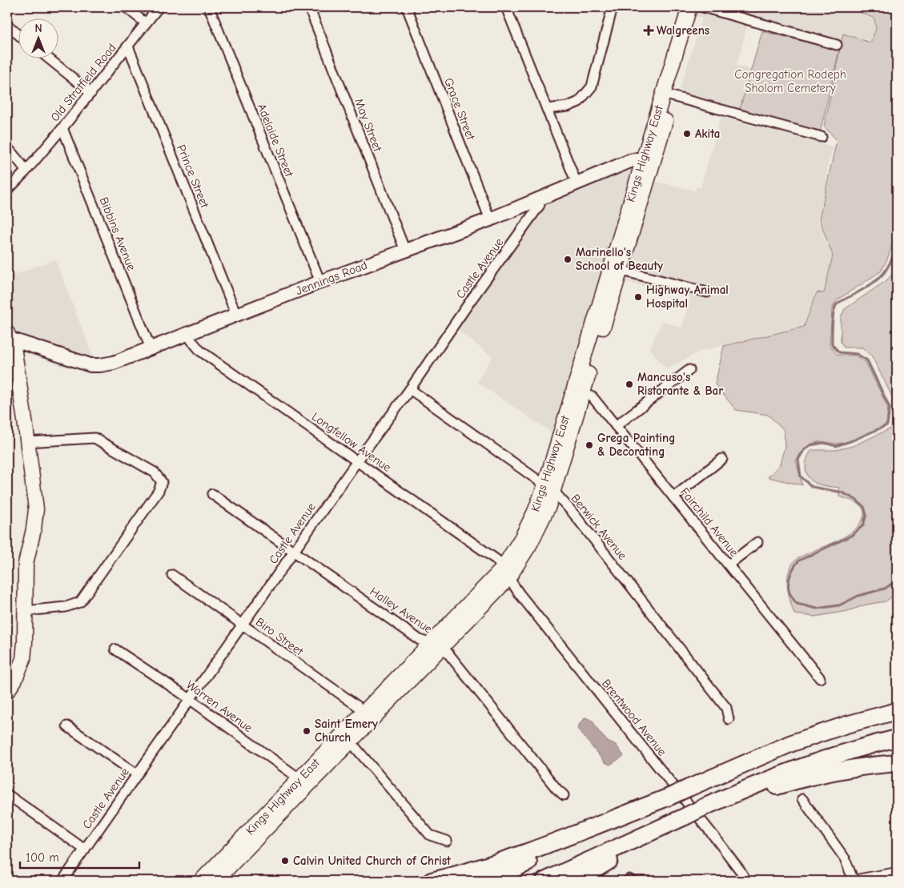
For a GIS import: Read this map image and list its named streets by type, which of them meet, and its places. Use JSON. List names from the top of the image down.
{
  "streets": {
    "main road": ["Kings Highway East"],
    "street": [
      "Old Stratfield Road",
      "Grace Street",
      "May Street",
      "Adelaide Street",
      "Prince Street",
      "Bibbins Avenue",
      "Castle Avenue",
      "Jennings Road",
      "Longfellow Avenue",
      "Fairchild Avenue",
      "Berwick Avenue",
      "Halley Avenue",
      "Biro Street",
      "Warren Avenue",
      "Brentwood Avenue"
    ]
  },
  "crossings": [
    ["Old Stratfield Road", "Prince Street"],
    ["Old Stratfield Road", "Bibbins Avenue"],
    ["Grace Street", "Jennings Road"],
    ["May Street", "Jennings Road"],
    ["Adelaide Street", "Jennings Road"],
    ["Kings Highway East", "Jennings Road"],
    ["Kings Highway East", "Longfellow Avenue"],
    ["Kings Highway East", "Fairchild Avenue"],
    ["Kings Highway East", "Berwick Avenue"],
    ["Kings Highway East", "Halley Avenue"],
    ["Kings Highway East", "Biro Street"],
    ["Kings Highway East", "Warren Avenue"],
    ["Kings Highway East", "Brentwood Avenue"],
    ["Prince Street", "Jennings Road"],
    ["Bibbins Avenue", "Jennings Road"],
    ["Castle Avenue", "Jennings Road"],
    ["Castle Avenue", "Longfellow Avenue"],
    ["Castle Avenue", "Berwick Avenue"],
    ["Castle Avenue", "Halley Avenue"],
    ["Castle Avenue", "Biro Street"],
    ["Castle Avenue", "Warren Avenue"],
    ["Jennings Road", "Longfellow Avenue"],
    ["Longfellow Avenue", "Brentwood Avenue"]
  ],
  "parks": ["Congregation Rodeph Sholom Cemetery"],
  "places": {
    "health": ["Walgreens"],
    "other": [
      "Akita",
      "Marinello's School of Beauty",
      "Highway Animal Hospital",
      "Mancuso's Ristorante & Bar",
      "Grega Painting & Decorating",
      "Saint Emery Church",
      "Calvin United Church of Christ"
    ]
  },
  "scale_bar": "100 m",
  "north": "top"
}
